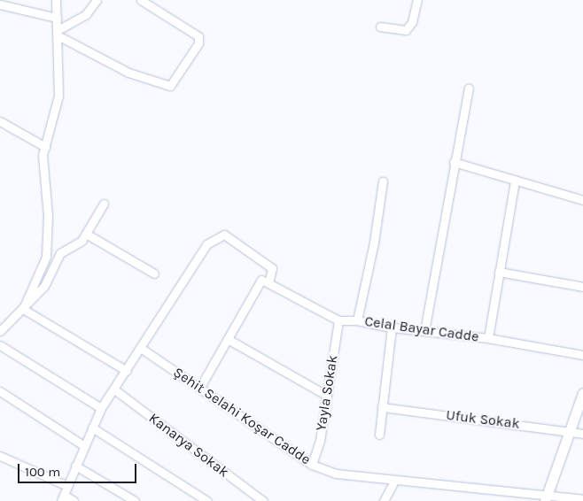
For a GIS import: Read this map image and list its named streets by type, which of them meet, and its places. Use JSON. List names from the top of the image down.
{
  "streets": {
    "street": [
      "Celal Bayar Cadde",
      "Yayla Sokak",
      "Şehit Selahi Koşar Cadde",
      "Ufuk Sokak",
      "Kanarya Sokak"
    ]
  },
  "crossings": [
    ["Celal Bayar Cadde", "Yayla Sokak"],
    ["Yayla Sokak", "Şehit Selahi Koşar Cadde"]
  ],
  "scale_bar": "100 m"
}
